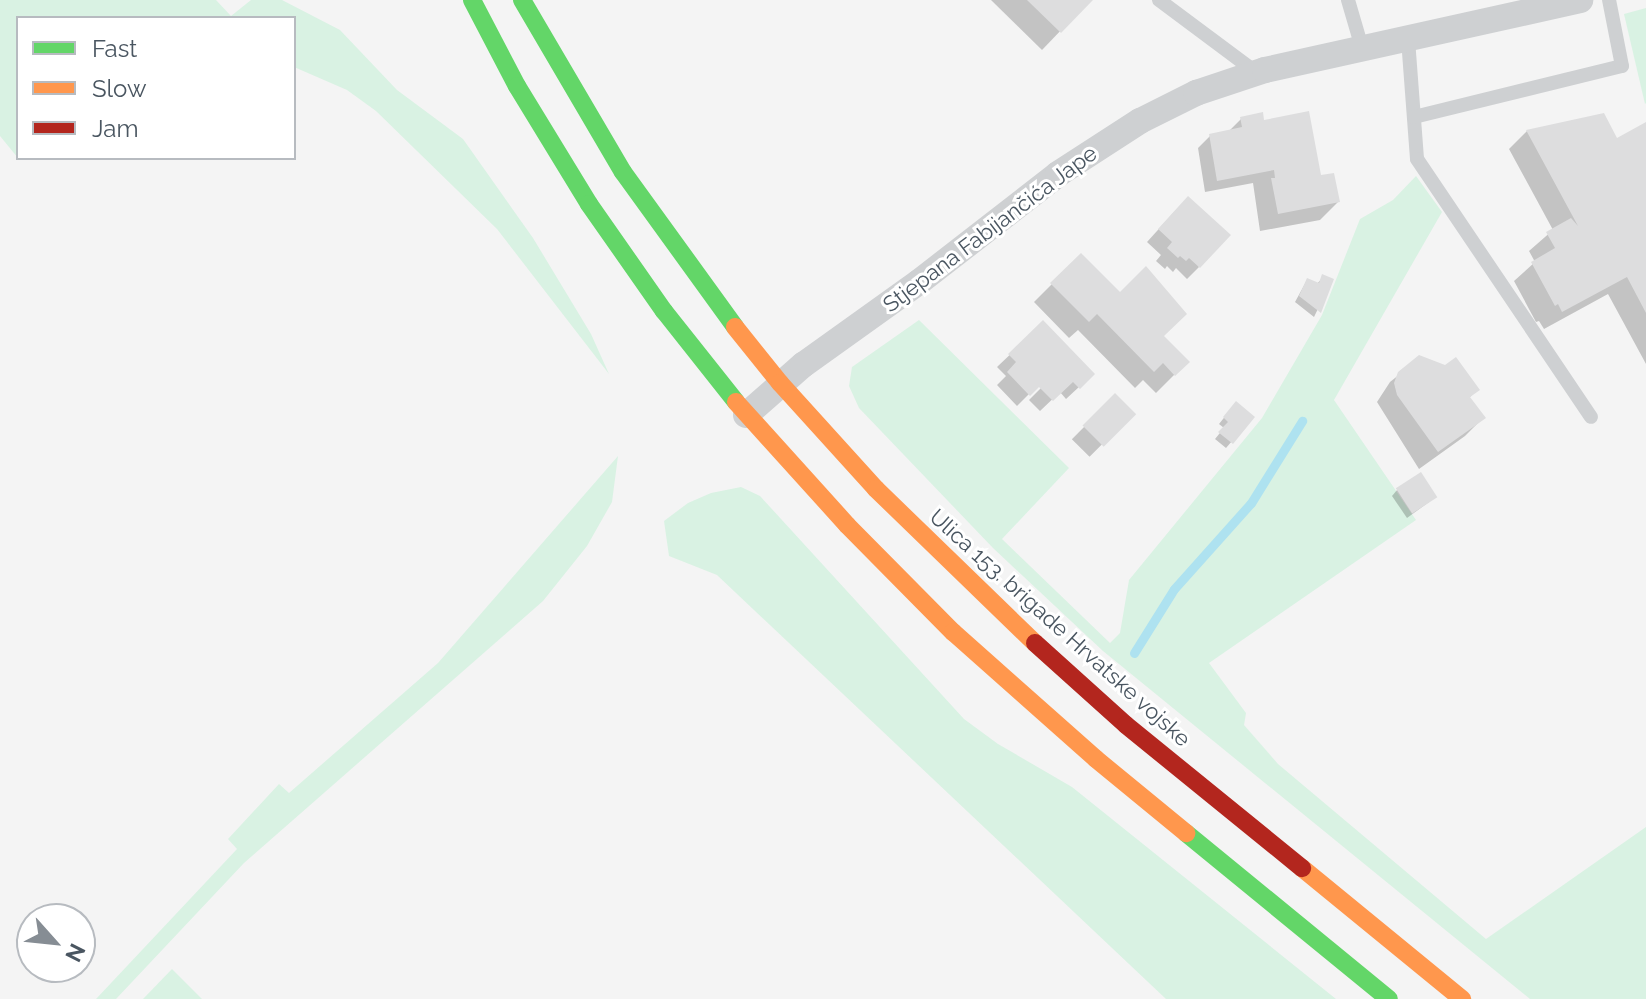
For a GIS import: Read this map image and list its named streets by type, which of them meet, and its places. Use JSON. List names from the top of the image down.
{
  "streets": {
    "main road": ["Ulica 153. brigade Hrvatske vojske"],
    "street": ["Stjepana Fabijančića Jape"]
  },
  "crossings": [
    ["Stjepana Fabijančića Jape", "Ulica 153. brigade Hrvatske vojske"]
  ],
  "legend": ["Fast", "Slow", "Jam"],
  "north": "bottom right"
}
